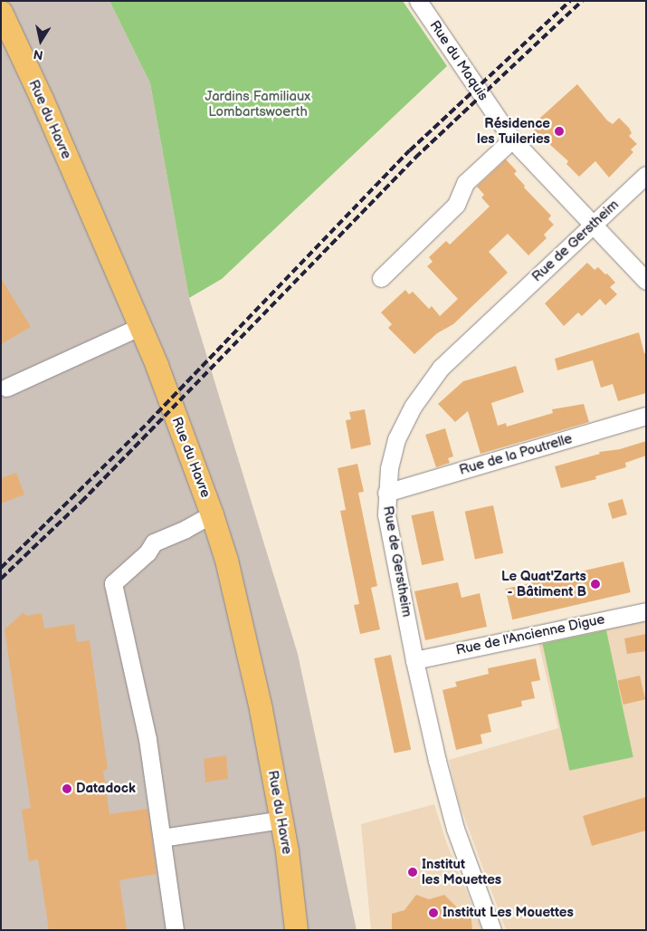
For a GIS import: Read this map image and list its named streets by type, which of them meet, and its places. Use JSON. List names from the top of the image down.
{
  "streets": {
    "main road": ["Rue du Havre"],
    "street": [
      "Rue du Maquis",
      "Rue de Gerstheim",
      "Rue de la Poutrelle",
      "Rue de l'Ancienne Digue"
    ]
  },
  "crossings": [
    ["Rue du Maquis", "Rue de Gerstheim"],
    ["Rue de Gerstheim", "Rue de la Poutrelle"],
    ["Rue de Gerstheim", "Rue de l'Ancienne Digue"]
  ],
  "parks": ["Jardins Familiaux Lombartswoerth"],
  "places": [
    "Résidence les Tuileries",
    "Le Quat'Zarts - Bâtiment B",
    "Datadock",
    "Institut les Mouettes",
    "Institut Les Mouettes"
  ],
  "north": "bottom"
}
